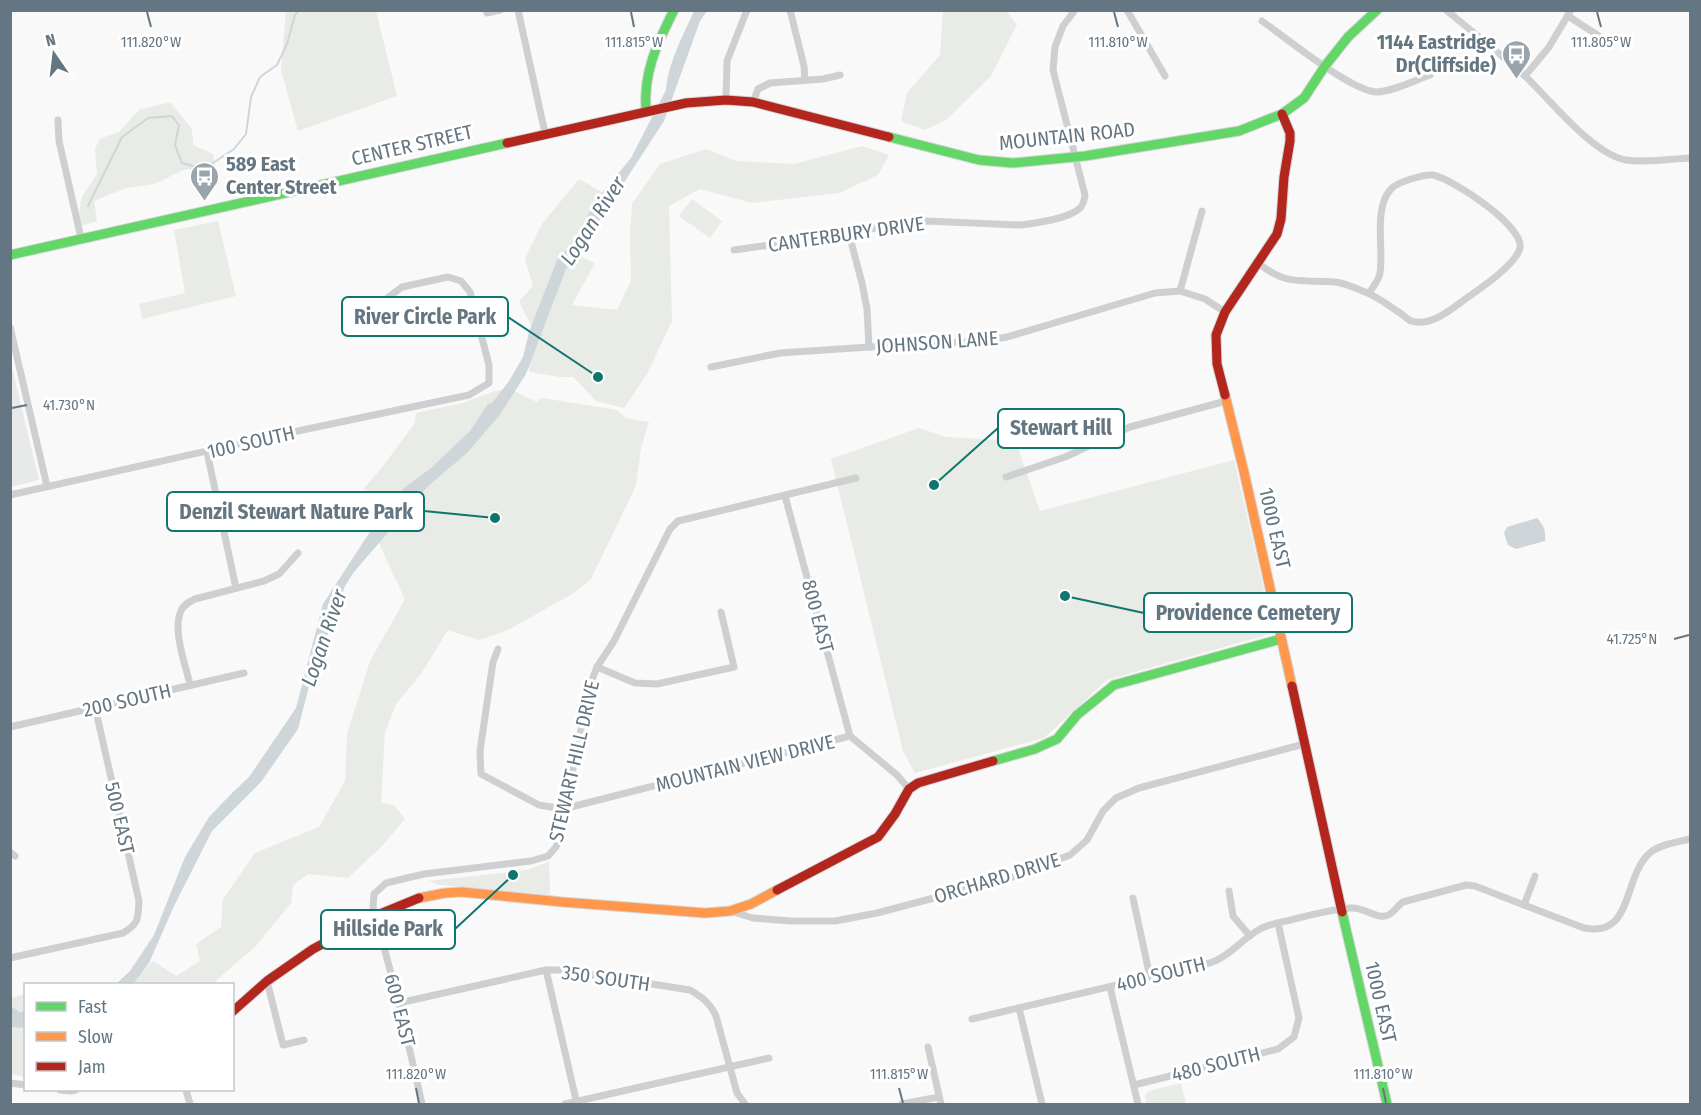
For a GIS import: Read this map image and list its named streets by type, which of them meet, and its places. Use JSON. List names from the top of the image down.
{
  "streets": {
    "street": [
      "MOUNTAIN ROAD",
      "CENTER STREET",
      "CANTERBURY DRIVE",
      "JOHNSON LANE",
      "100 SOUTH",
      "1000 EAST",
      "800 EAST",
      "200 SOUTH",
      "STEWART HILL DRIVE",
      "MOUNTAIN VIEW DRIVE",
      "500 EAST",
      "ORCHARD DRIVE",
      "400 SOUTH",
      "350 SOUTH",
      "600 EAST",
      "480 SOUTH"
    ]
  },
  "crossings": [
    ["MOUNTAIN ROAD", "CENTER STREET"],
    ["MOUNTAIN ROAD", "CANTERBURY DRIVE"],
    ["MOUNTAIN ROAD", "1000 EAST"],
    ["JOHNSON LANE", "1000 EAST"],
    ["1000 EAST", "ORCHARD DRIVE"],
    ["1000 EAST", "400 SOUTH"],
    ["800 EAST", "STEWART HILL DRIVE"],
    ["800 EAST", "MOUNTAIN VIEW DRIVE"],
    ["200 SOUTH", "500 EAST"],
    ["STEWART HILL DRIVE", "MOUNTAIN VIEW DRIVE"],
    ["STEWART HILL DRIVE", "600 EAST"],
    ["400 SOUTH", "480 SOUTH"],
    ["350 SOUTH", "600 EAST"]
  ],
  "water": ["Logan River"],
  "places": {
    "bus stop": ["1144 Eastridge Dr(Cliffside)", "589 East Center Street"],
    "other": [
      "River Circle Park",
      "Stewart Hill",
      "Denzil Stewart Nature Park",
      "Providence Cemetery",
      "Hillside Park"
    ]
  },
  "legend": ["Fast", "Slow", "Jam"],
  "north": "top",
  "coordinates": [
    "111.820°W",
    "111.815°W",
    "111.810°W",
    "111.805°W",
    "41.730°N",
    "41.725°N"
  ]
}
